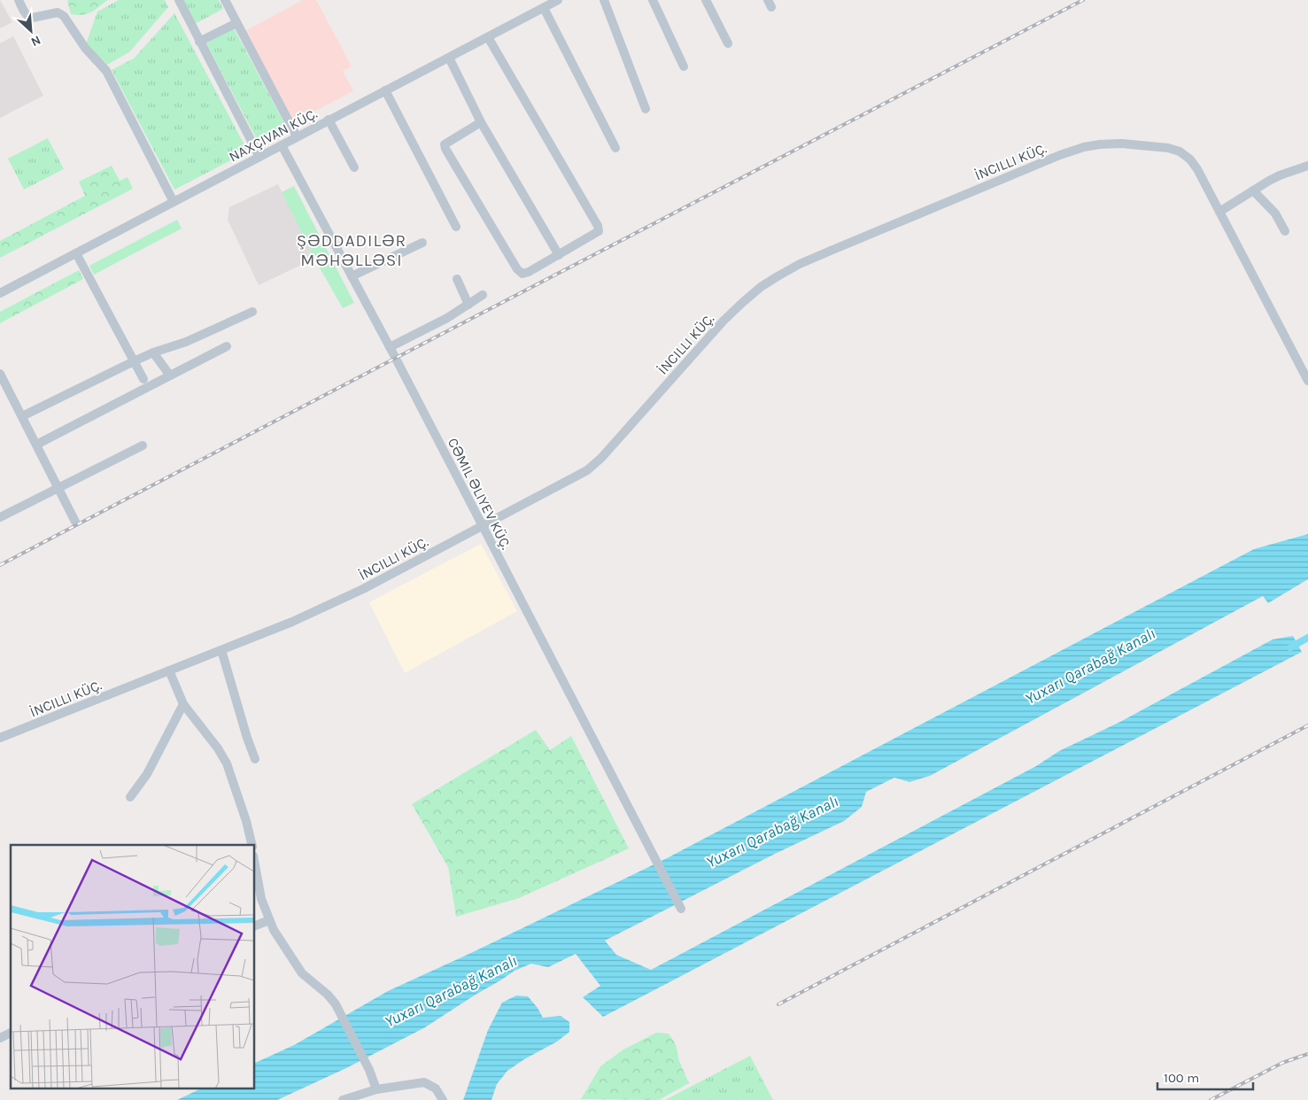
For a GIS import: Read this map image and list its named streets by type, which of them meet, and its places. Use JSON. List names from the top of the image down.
{
  "streets": {
    "street": ["İNCILLI KÜÇ.", "CƏMIL ƏLIYEV KÜÇ."]
  },
  "crossings": [
    ["İNCILLI KÜÇ.", "CƏMIL ƏLIYEV KÜÇ."]
  ],
  "districts": ["ŞƏDDADILƏR MƏHƏLLƏSI"],
  "water": ["Yuxarı Qarabağ Kanalı"],
  "scale_bar": "100 m",
  "north": "bottom right"
}
